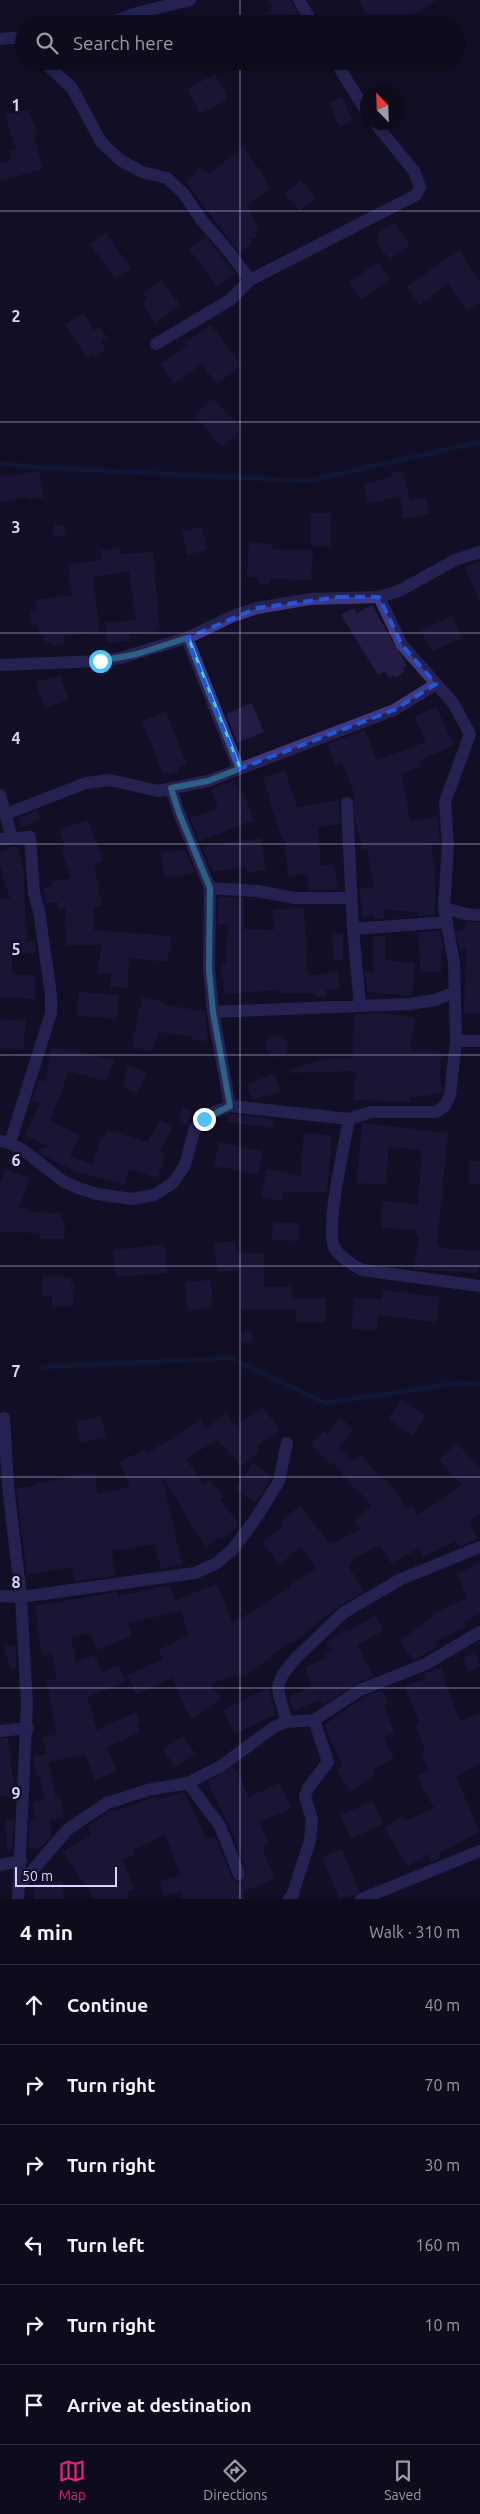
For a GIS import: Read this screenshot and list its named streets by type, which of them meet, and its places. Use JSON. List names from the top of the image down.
{
  "scale_bar": "50 m",
  "north": "top left",
  "page": {
    "search": "Search here",
    "scale": "50 m",
    "heading": ["4 min", "Walk · 310 m"],
    "list": [
      ["Continue", "40 m"],
      ["Turn right", "70 m"],
      ["Turn right", "30 m"],
      ["Turn left", "160 m"],
      ["Turn right", "10 m"],
      "Arrive at destination"
    ],
    "nav": ["Map", "Directions", "Saved"]
  },
  "grid": {
    "rows": [
      "1",
      "2",
      "3",
      "4",
      "5",
      "6",
      "7",
      "8",
      "9"
    ]
  }
}
